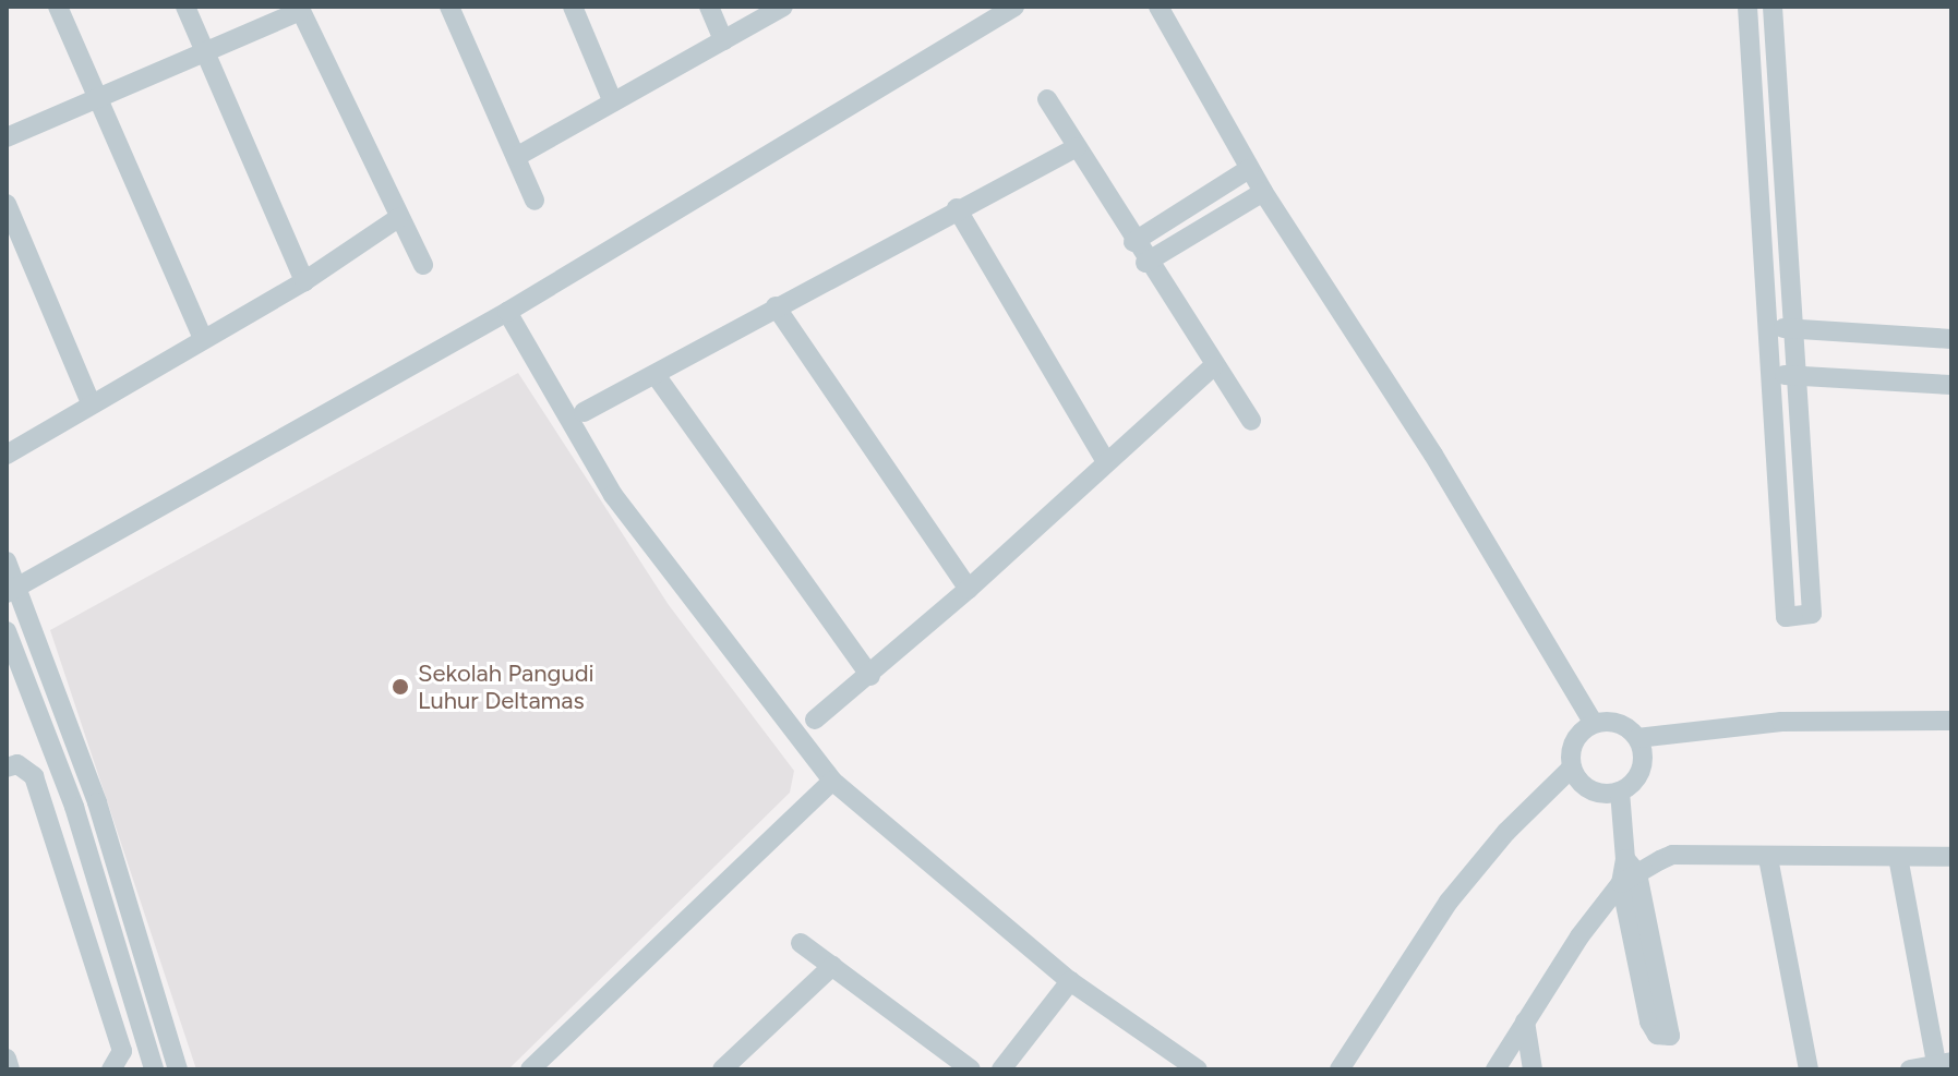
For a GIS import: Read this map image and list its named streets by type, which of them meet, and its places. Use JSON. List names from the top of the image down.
{
  "places": ["Sekolah Pangudi Luhur Deltamas"]
}
